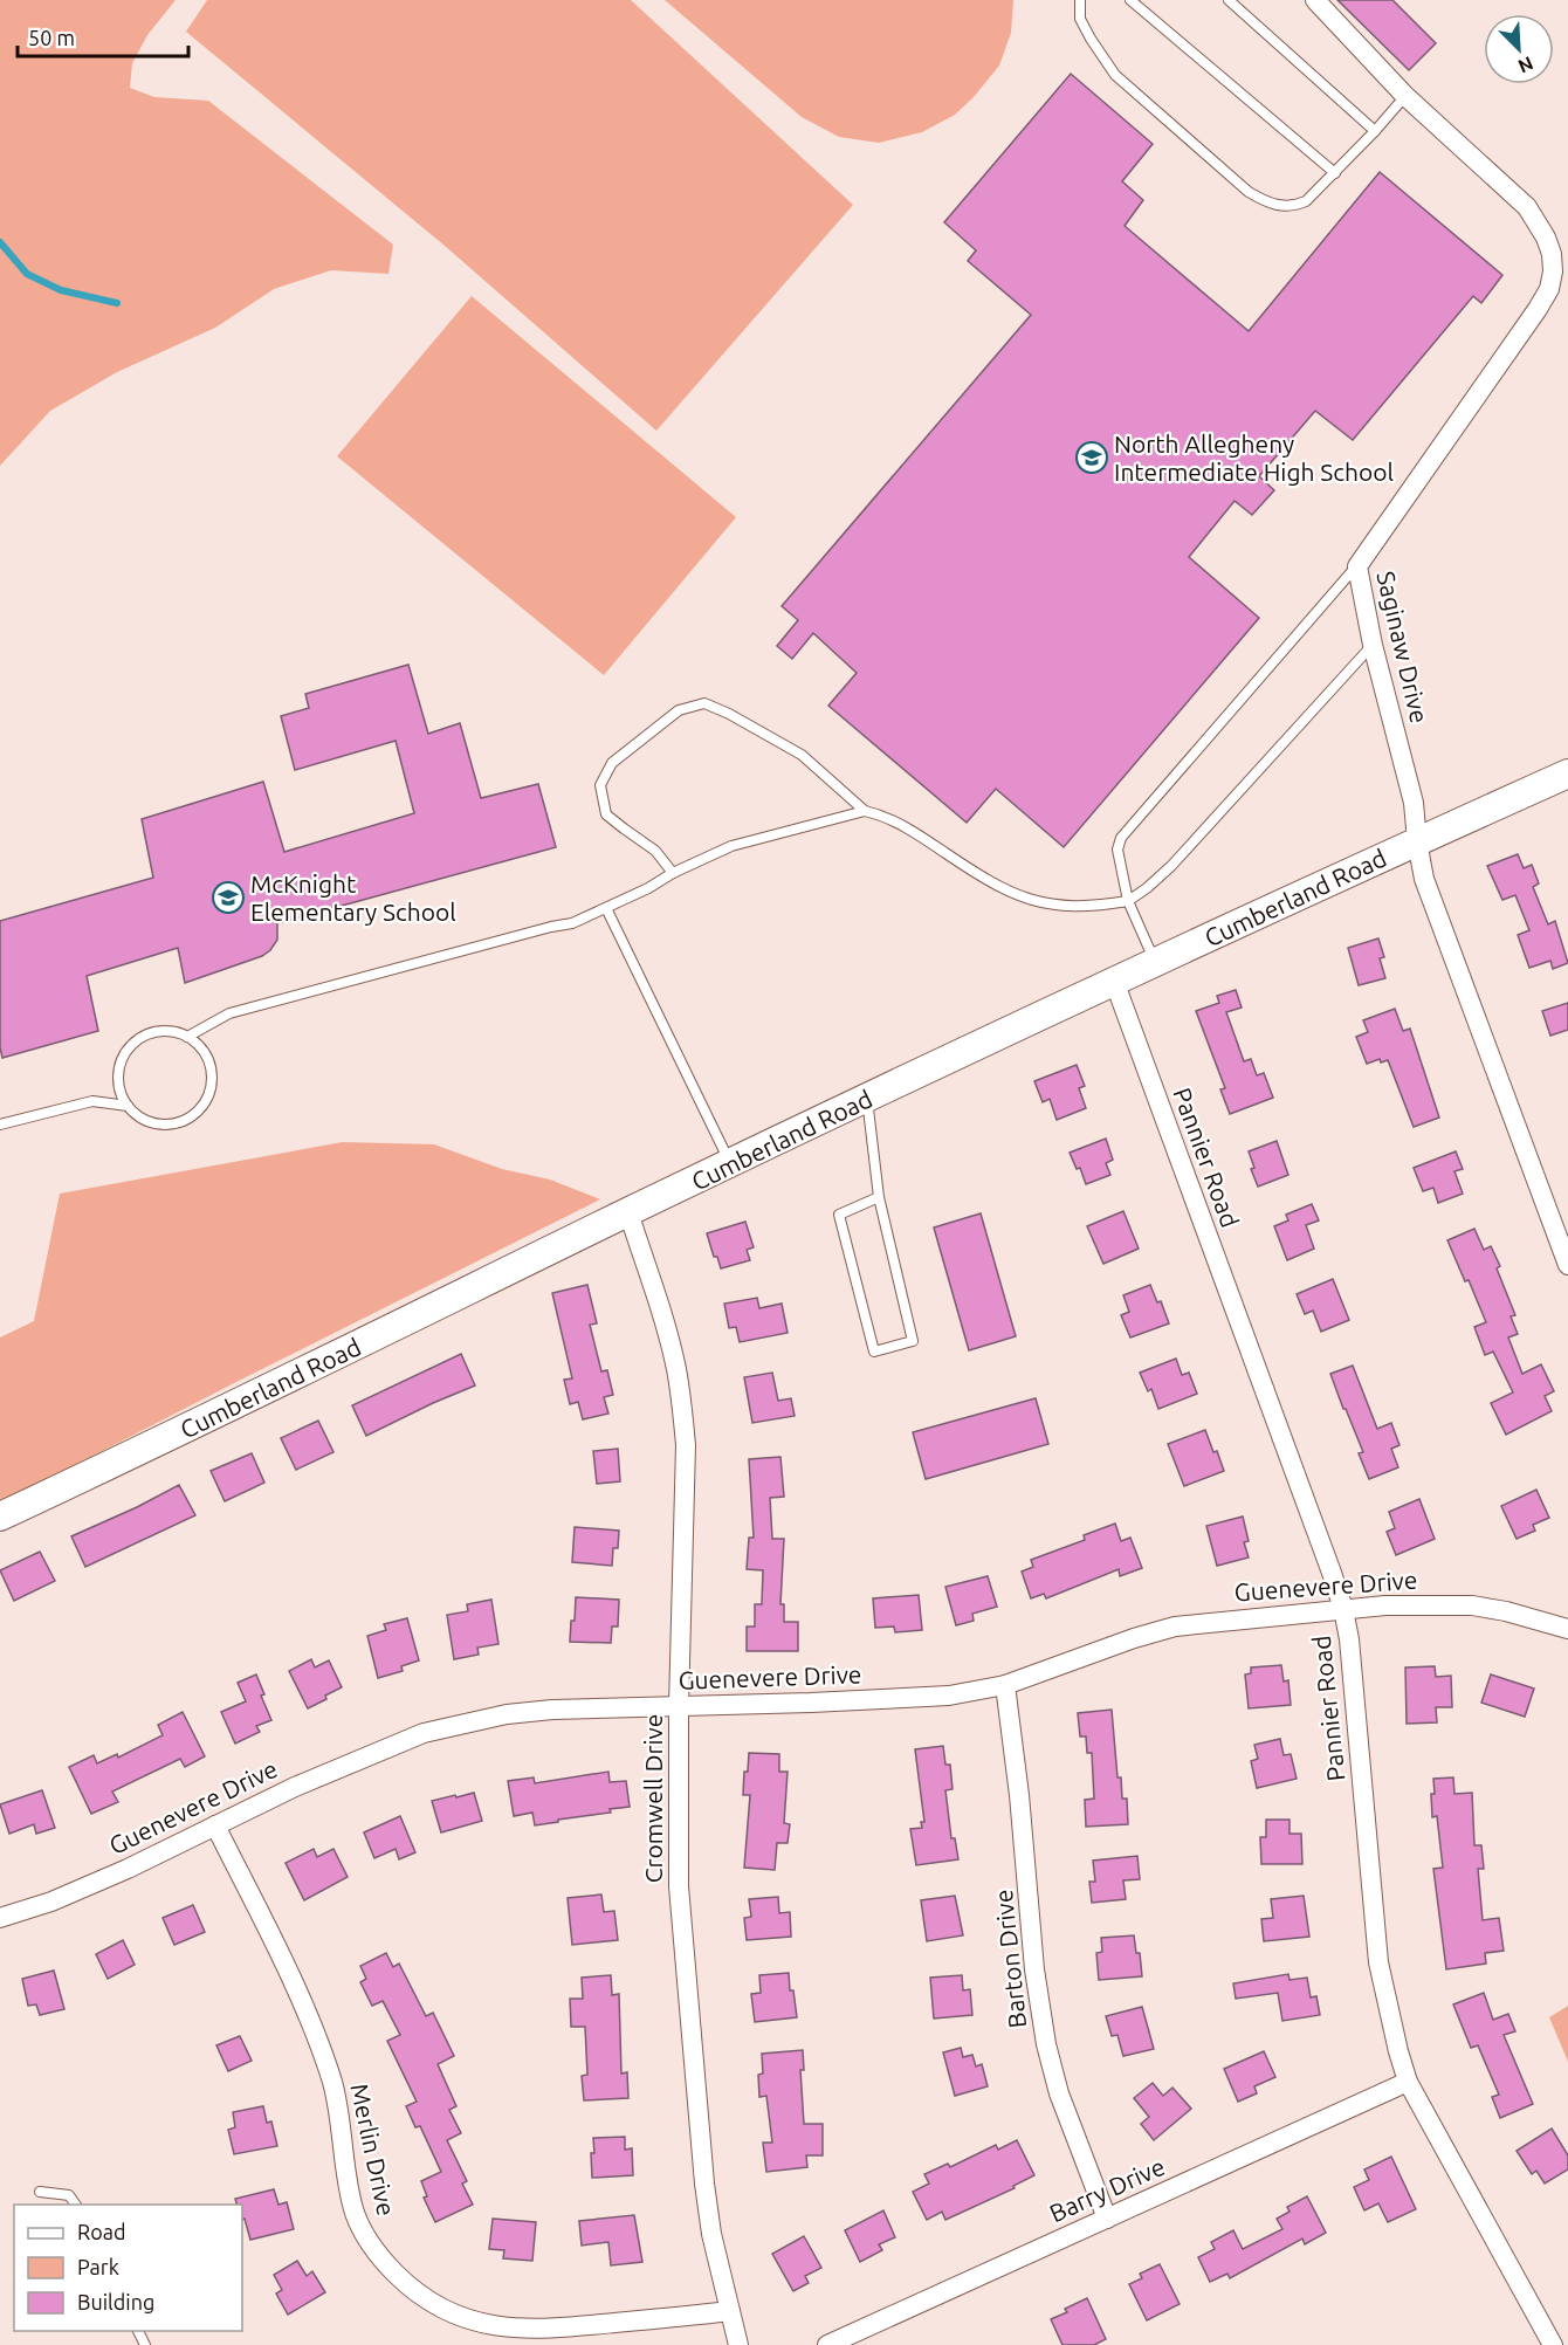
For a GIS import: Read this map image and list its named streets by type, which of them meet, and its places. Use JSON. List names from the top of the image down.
{
  "streets": {
    "main road": ["Cumberland Road"],
    "street": [
      "Saginaw Drive",
      "Pannier Road",
      "Guenevere Drive",
      "Cromwell Drive",
      "Barton Drive",
      "Merlin Drive",
      "Barry Drive"
    ]
  },
  "crossings": [
    ["Saginaw Drive", "Cumberland Road"],
    ["Cumberland Road", "Pannier Road"],
    ["Cumberland Road", "Cromwell Drive"],
    ["Pannier Road", "Guenevere Drive"],
    ["Pannier Road", "Barry Drive"],
    ["Guenevere Drive", "Cromwell Drive"],
    ["Guenevere Drive", "Barton Drive"],
    ["Guenevere Drive", "Merlin Drive"],
    ["Cromwell Drive", "Merlin Drive"],
    ["Barton Drive", "Barry Drive"]
  ],
  "places": {
    "school or university": ["North Allegheny Intermediate High School", "McKnight Elementary School"]
  },
  "legend": ["Road", "Park", "Building"],
  "scale_bar": "50 m",
  "north": "bottom right"
}
